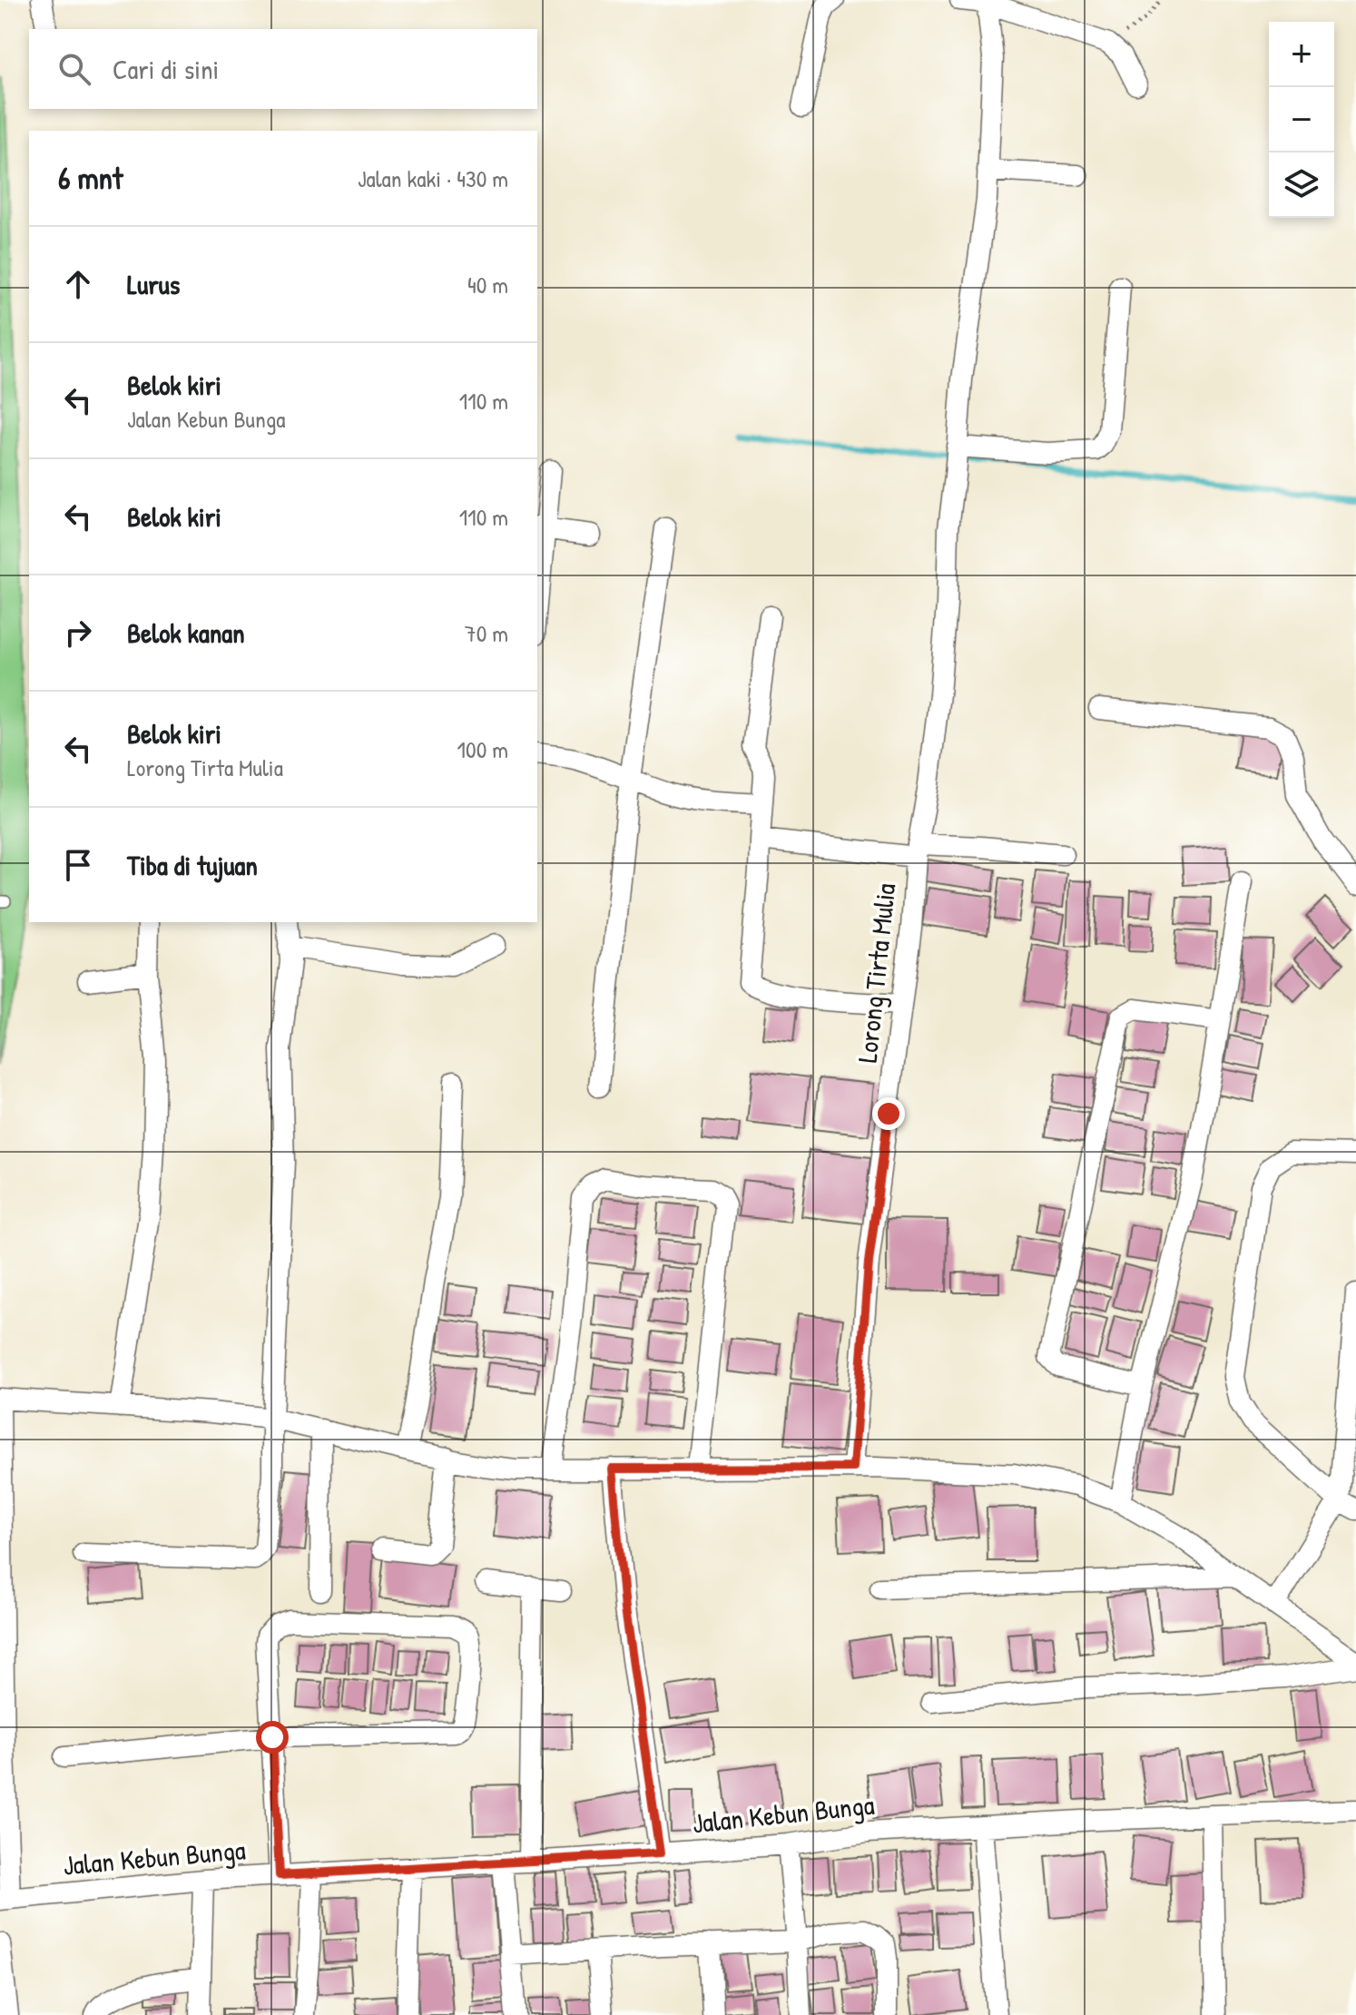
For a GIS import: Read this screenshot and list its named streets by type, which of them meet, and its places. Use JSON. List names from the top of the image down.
{
  "streets": {
    "street": ["Lorong Tirta Mulia", "Jalan Kebun Bunga"]
  },
  "page": {
    "map_buttons": ["+", "−"],
    "search": "Cari di sini",
    "heading": ["6 mnt", "Jalan kaki · 430 m"],
    "list": [
      ["Lurus", "40 m"],
      ["Belok kiri", "Jalan Kebun Bunga", "110 m"],
      ["Belok kiri", "110 m"],
      ["Belok kanan", "70 m"],
      ["Belok kiri", "Lorong Tirta Mulia", "100 m"],
      "Tiba di tujuan"
    ]
  }
}
